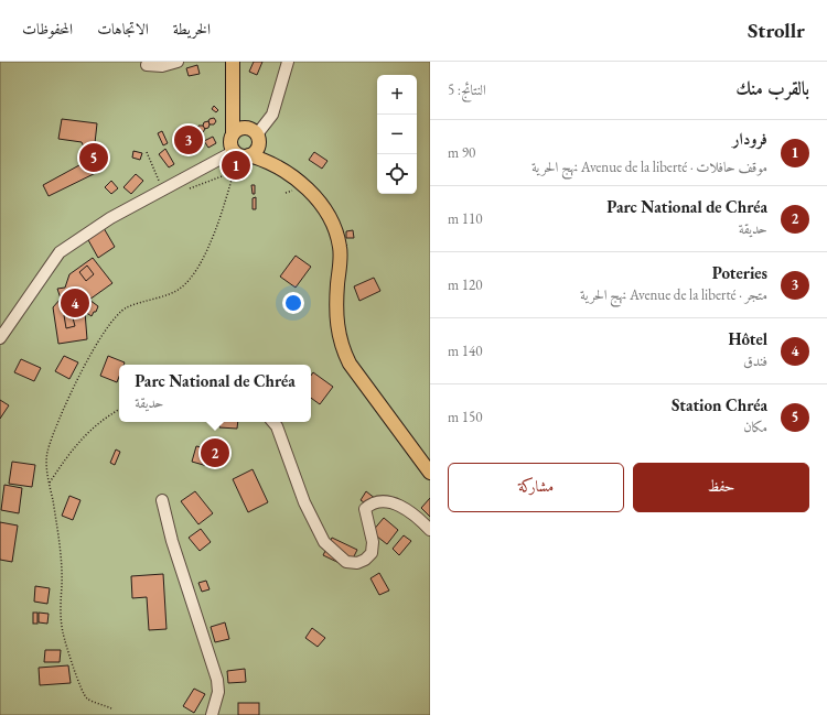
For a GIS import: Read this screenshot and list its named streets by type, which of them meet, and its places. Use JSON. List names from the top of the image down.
{
  "page": {
    "header": "Strollr",
    "nav": ["الخريطة", "الاتجاهات", "المحفوظات"],
    "heading": ["بالقرب منك", "النتائج: 5"],
    "map_buttons": ["+", "−"],
    "list": [
      {
        "mark": "1",
        "name": "فرودار",
        "note": "موقف حافلات · Avenue de la liberté نهج الحرية",
        "value": "90 m"
      },
      {
        "mark": "2",
        "name": "Parc National de Chréa",
        "note": "حديقة",
        "value": "110 m"
      },
      {
        "mark": "3",
        "name": "Poteries",
        "note": "متجر · Avenue de la liberté نهج الحرية",
        "value": "120 m"
      },
      {
        "mark": "4",
        "name": "Hôtel",
        "note": "فندق",
        "value": "140 m"
      },
      {
        "mark": "5",
        "name": "Station Chréa",
        "note": "مكان",
        "value": "150 m"
      }
    ],
    "pins": [
      "3",
      "5",
      "1",
      "4",
      "2"
    ],
    "popup": ["Parc National de Chréa", "حديقة"],
    "buttons": ["حفظ", "مشاركة"]
  }
}
